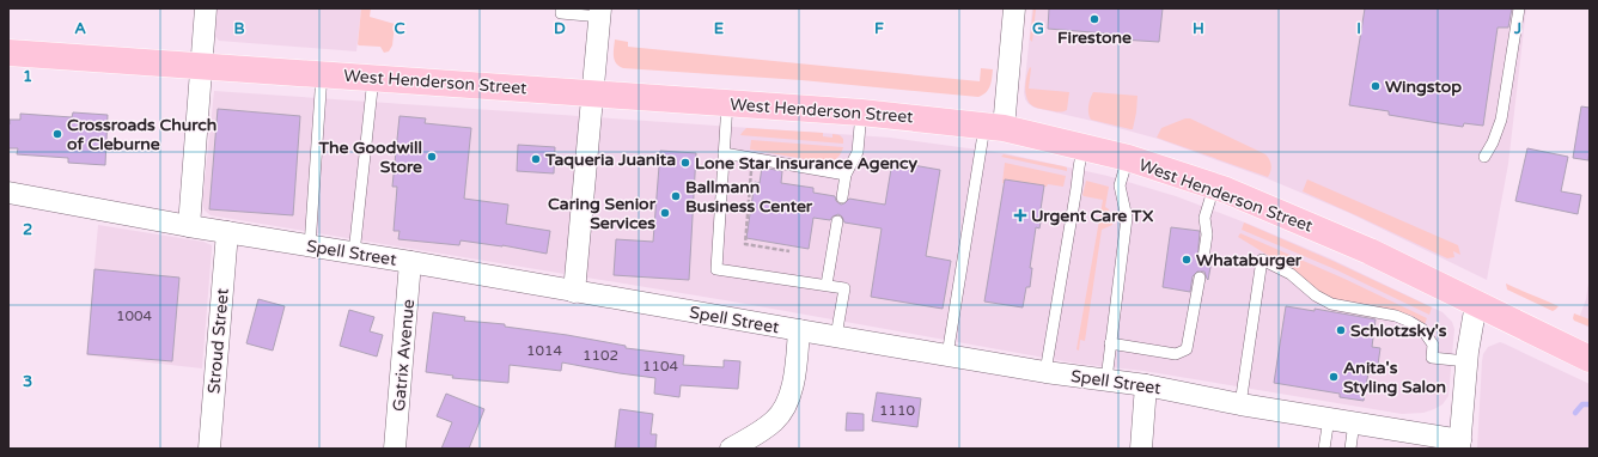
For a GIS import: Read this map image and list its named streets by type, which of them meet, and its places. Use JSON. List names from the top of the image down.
{
  "streets": {
    "main road": ["West Henderson Street"],
    "street": ["Spell Street", "Stroud Street", "Gatrix Avenue"]
  },
  "crossings": [
    ["Spell Street", "Stroud Street"],
    ["Spell Street", "Gatrix Avenue"]
  ],
  "places": {
    "other": [
      "Firestone",
      "Wingstop",
      "Crossroads Church of Cleburne",
      "The Goodwill Store",
      "Taqueria Juanita",
      "Lone Star Insurance Agency",
      "Ballmann Business Center",
      "Caring Senior Services",
      "Whataburger",
      "Schlotzsky's",
      "Anita's Styling Salon"
    ],
    "health": ["Urgent Care TX"]
  },
  "house_numbers": [
    "1004",
    "1014",
    "1102",
    "1104",
    "1110"
  ],
  "grid": {
    "columns": [
      "A",
      "B",
      "C",
      "D",
      "E",
      "F",
      "G",
      "H",
      "I",
      "J"
    ],
    "rows": ["1", "2", "3"]
  }
}
